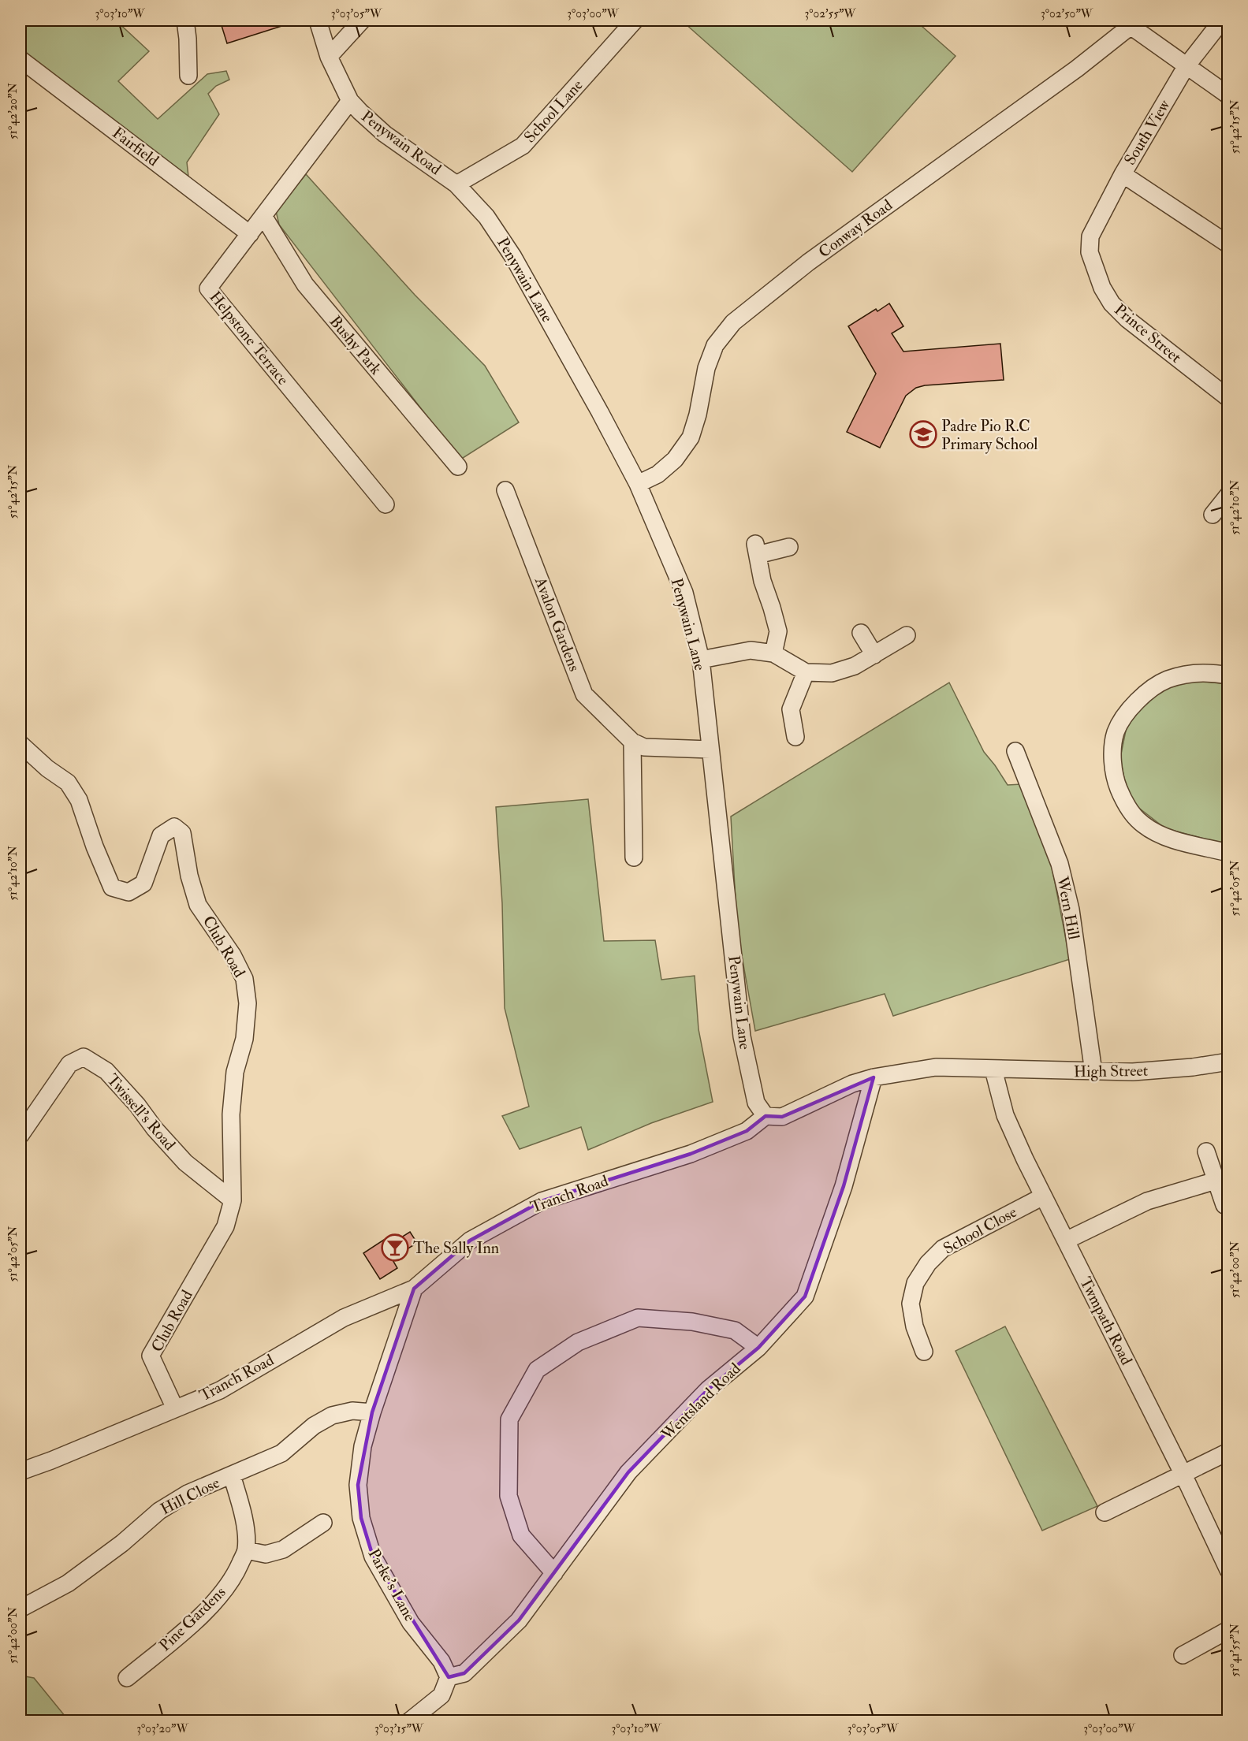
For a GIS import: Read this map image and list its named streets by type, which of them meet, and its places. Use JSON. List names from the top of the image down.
{
  "streets": {
    "street": [
      "School Lane",
      "South View",
      "Penywain Road",
      "Fairfield",
      "Conway Road",
      "Penywain Lane",
      "Prince Street",
      "Helpstone Terrace",
      "Bushy Park",
      "Avalon Gardens",
      "Wern Hill",
      "Club Road",
      "High Street",
      "Twissell's Road",
      "Tranch Road",
      "School Close",
      "Twmpath Road",
      "Wentsland Road",
      "Hill Close",
      "Parke's Lane",
      "Pine Gardens"
    ]
  },
  "crossings": [
    ["School Lane", "Penywain Road"],
    ["School Lane", "Penywain Lane"],
    ["South View", "Prince Street"],
    ["Penywain Road", "Penywain Lane"],
    ["Penywain Road", "Helpstone Terrace"],
    ["Fairfield", "Helpstone Terrace"],
    ["Conway Road", "Penywain Lane"],
    ["Penywain Lane", "Avalon Gardens"],
    ["Penywain Lane", "Tranch Road"],
    ["Helpstone Terrace", "Bushy Park"],
    ["Wern Hill", "High Street"],
    ["Club Road", "Twissell's Road"],
    ["Club Road", "Tranch Road"],
    ["High Street", "Twmpath Road"],
    ["Tranch Road", "Parke's Lane"],
    ["School Close", "Twmpath Road"],
    ["Wentsland Road", "Parke's Lane"],
    ["Hill Close", "Parke's Lane"],
    ["Hill Close", "Pine Gardens"]
  ],
  "places": {
    "school or university": ["Padre Pio R.C Primary School"],
    "bar": ["The Sally Inn"]
  },
  "coordinates": [
    "3°03'10\"W",
    "3°03'05\"W",
    "3°03'00\"W",
    "3°02'55\"W",
    "3°02'50\"W",
    "51°42'20\"N",
    "51°42'15\"N",
    "51°42'10\"N",
    "51°42'05\"N",
    "51°42'00\"N",
    "51°41'55\"N",
    "3°03'20\"W",
    "3°03'15\"W"
  ]
}
